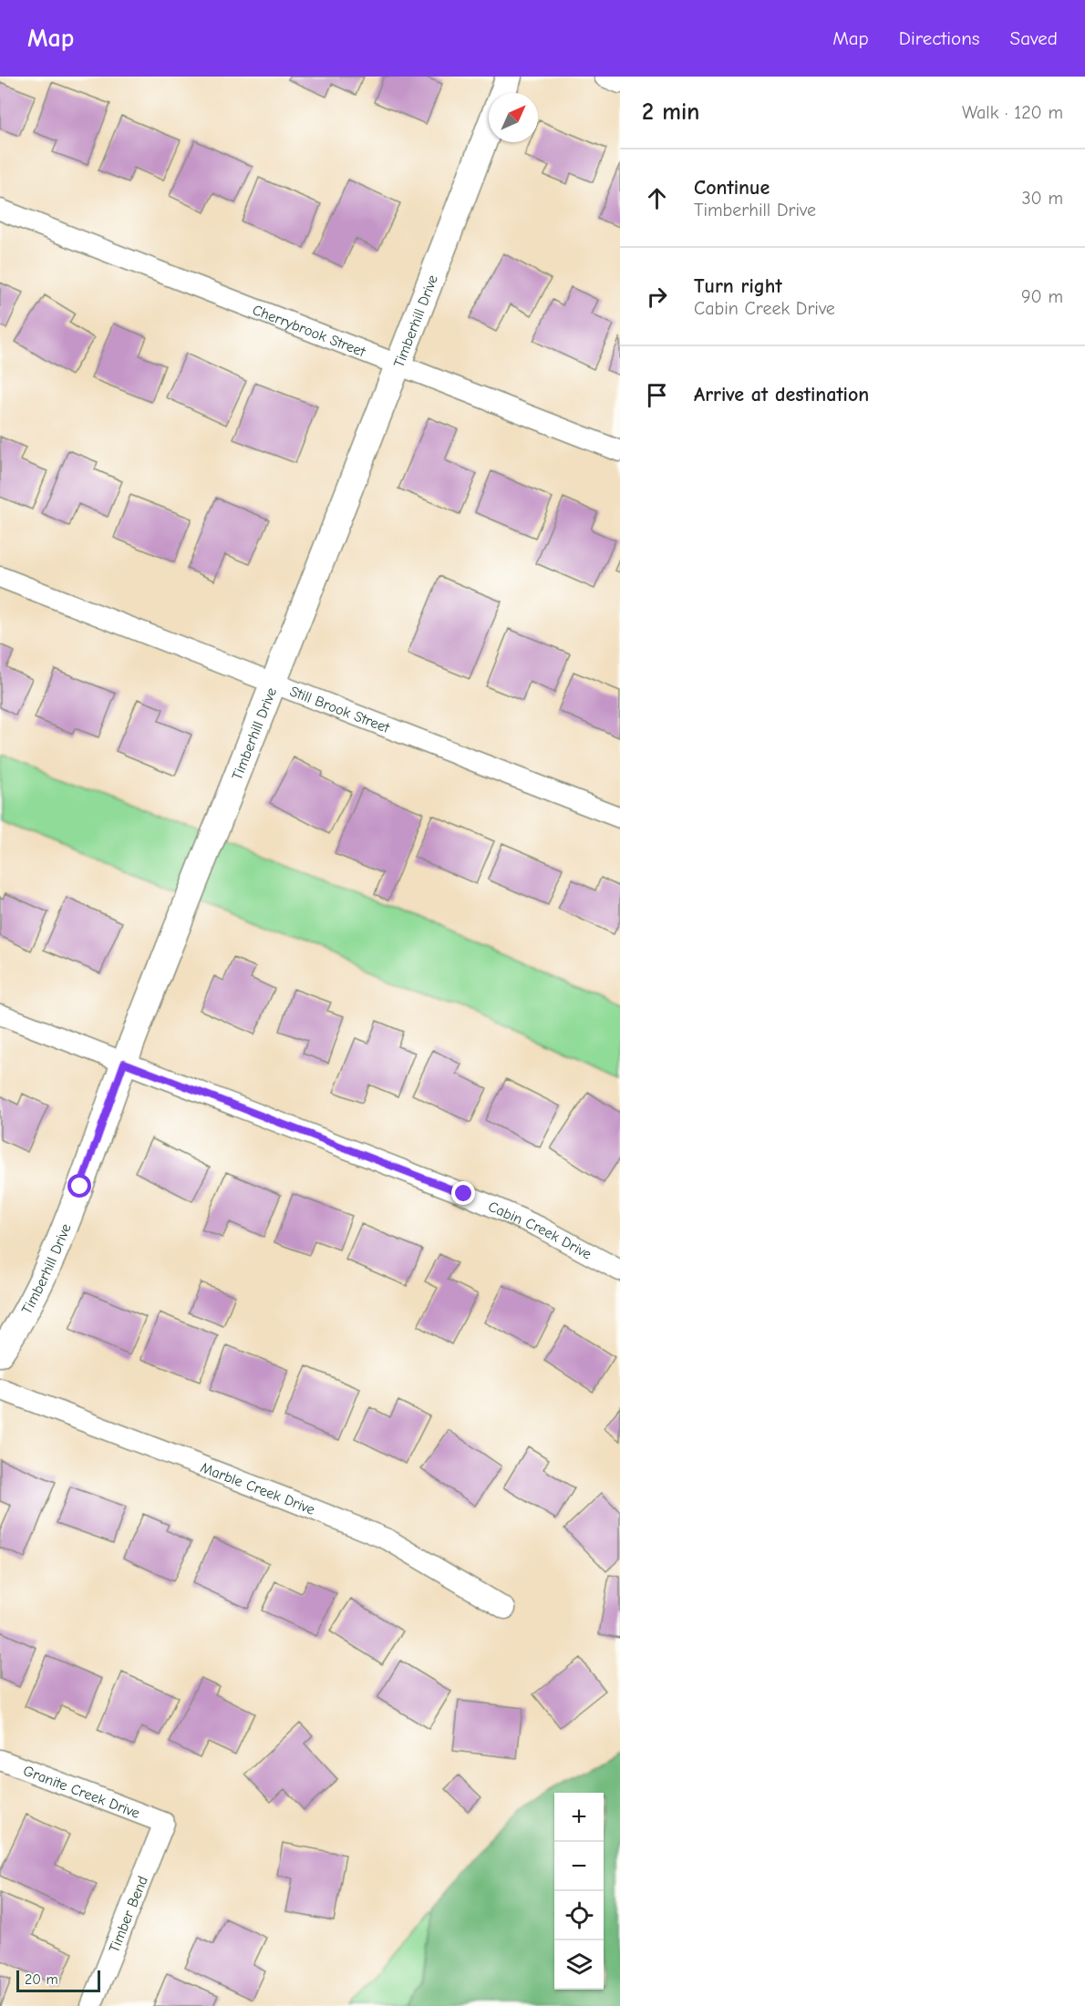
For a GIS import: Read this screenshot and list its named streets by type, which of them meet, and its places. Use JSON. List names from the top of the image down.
{
  "streets": {
    "street": [
      "Timberhill Drive",
      "Cherrybrook Street",
      "Still Brook Street",
      "Cabin Creek Drive",
      "Marble Creek Drive",
      "Granite Creek Drive",
      "Timber Bend"
    ]
  },
  "crossings": [
    ["Timberhill Drive", "Cherrybrook Street"],
    ["Timberhill Drive", "Still Brook Street"],
    ["Timberhill Drive", "Cabin Creek Drive"],
    ["Granite Creek Drive", "Timber Bend"]
  ],
  "scale_bar": "20 m",
  "north": "top right",
  "page": {
    "header": "Map",
    "nav": ["Map", "Directions", "Saved"],
    "heading": ["2 min", "Walk · 120 m"],
    "list": [
      ["Continue", "Timberhill Drive", "30 m"],
      ["Turn right", "Cabin Creek Drive", "90 m"],
      "Arrive at destination"
    ],
    "map_buttons": ["+", "−"],
    "scale": "20 m"
  }
}
